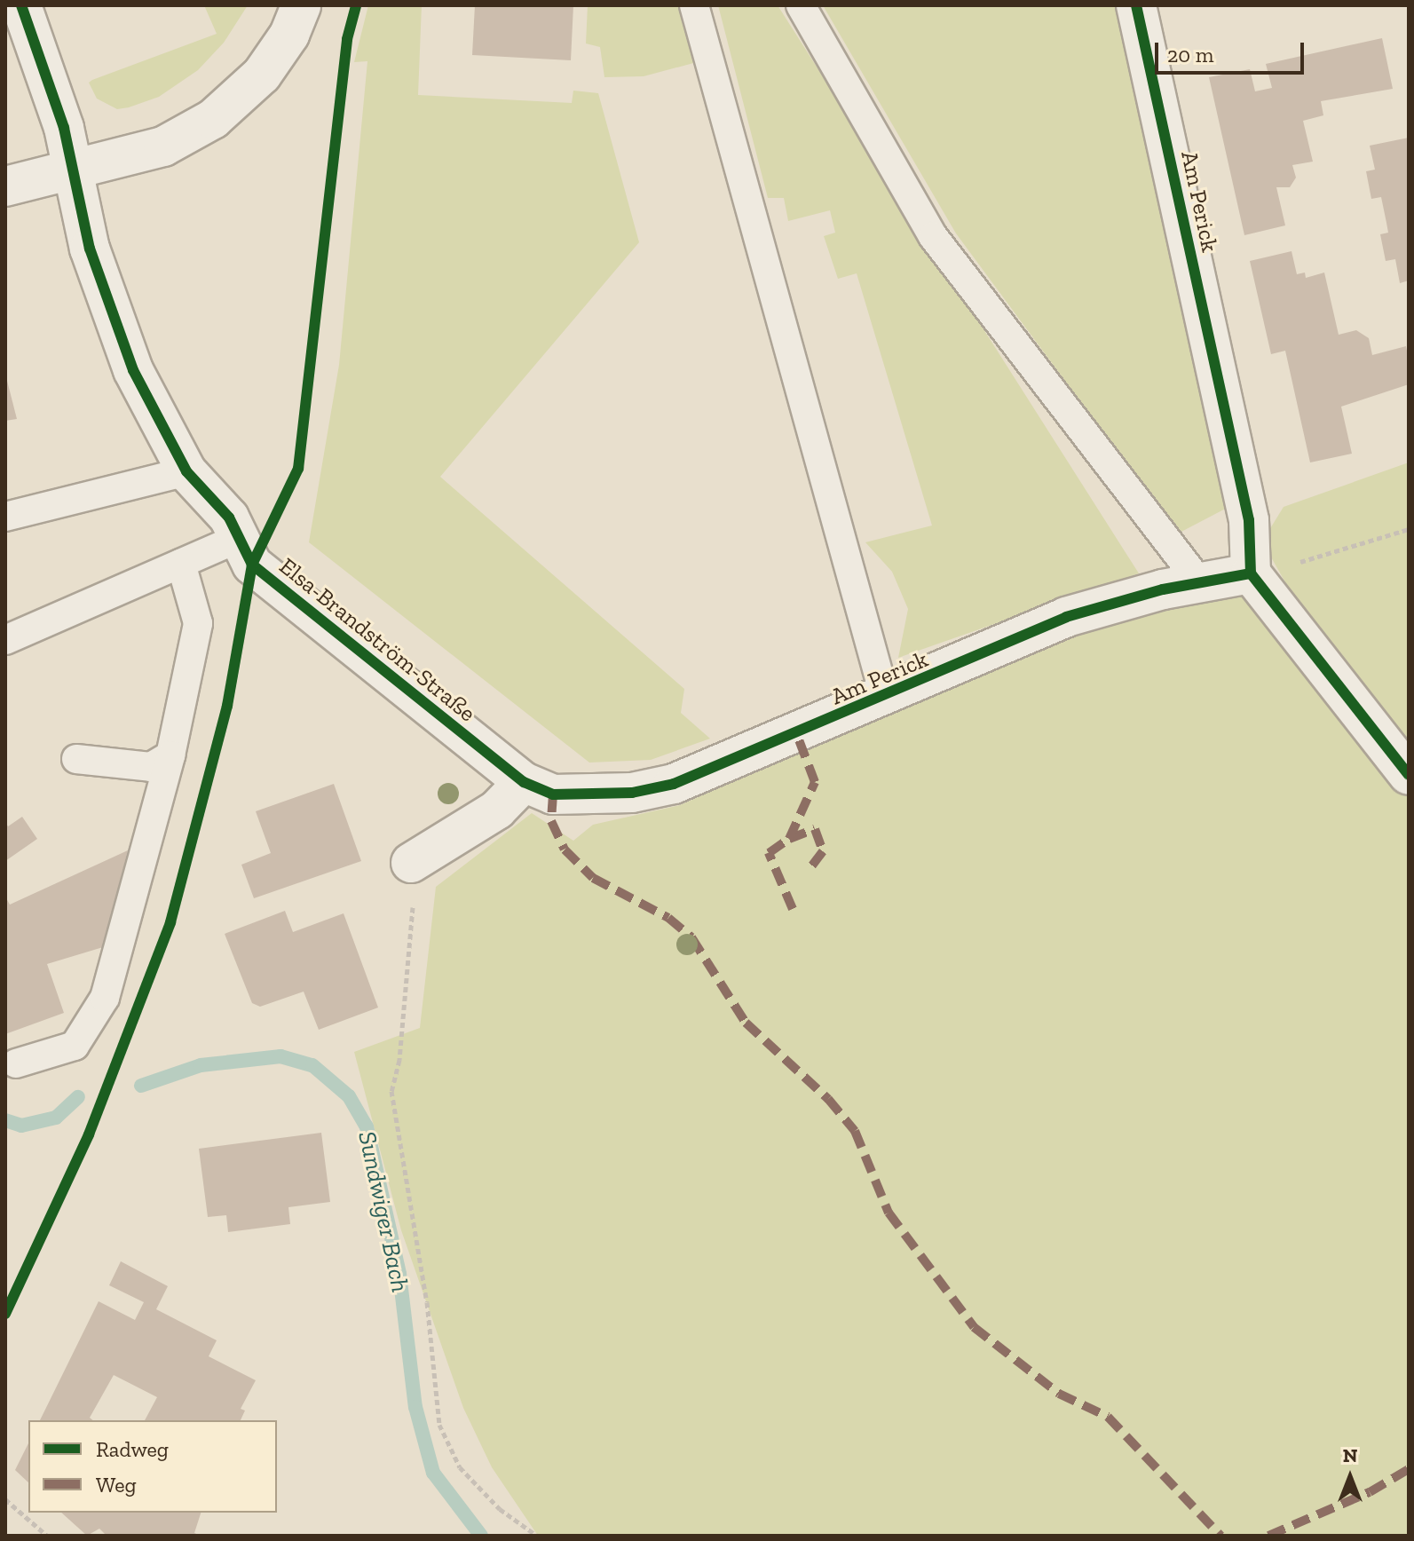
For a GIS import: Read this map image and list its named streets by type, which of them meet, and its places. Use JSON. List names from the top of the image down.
{
  "streets": {
    "street": ["Am Perick", "Elsa-Brandström-Straße"]
  },
  "crossings": [
    ["Am Perick", "Elsa-Brandström-Straße"]
  ],
  "water": ["Sundwiger Bach"],
  "legend": ["Radweg", "Weg"],
  "scale_bar": "20 m",
  "north": "top"
}
